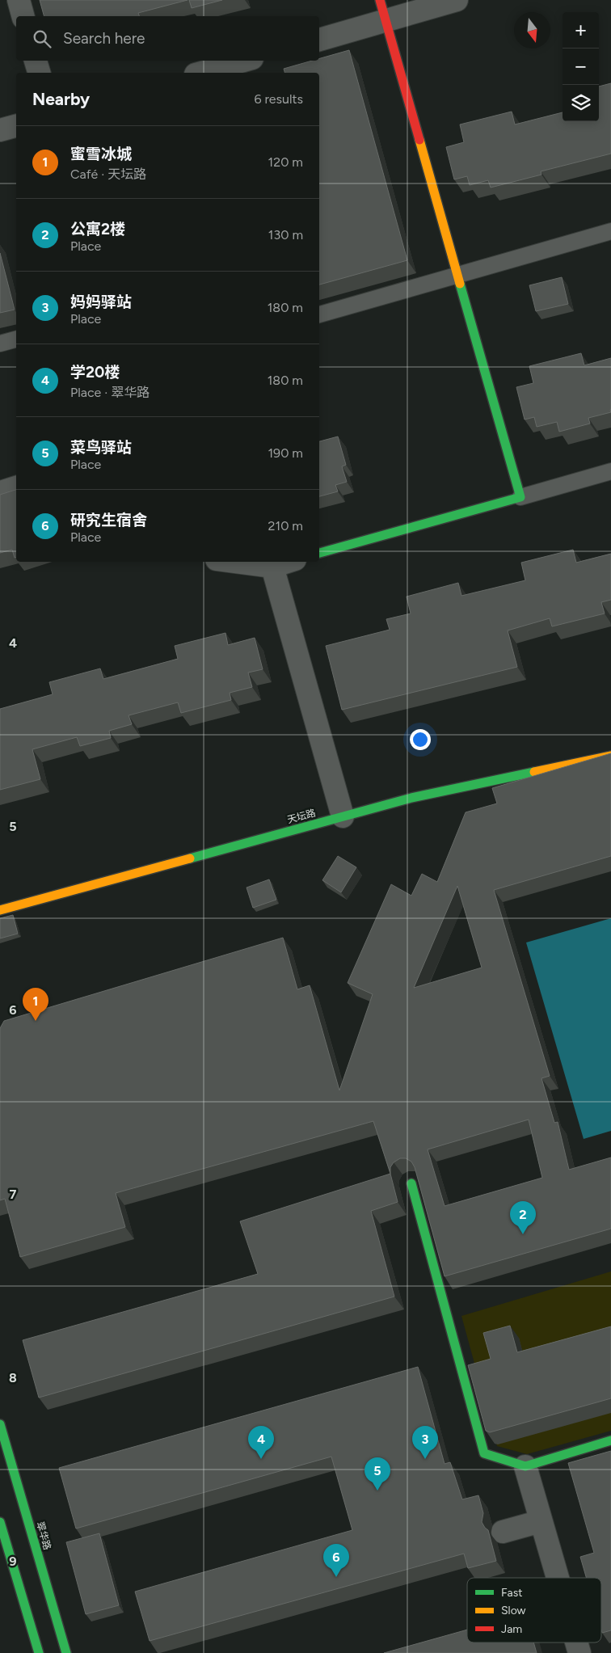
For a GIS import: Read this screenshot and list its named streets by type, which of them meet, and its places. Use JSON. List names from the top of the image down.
{
  "streets": {
    "street": ["天坛路", "翠华路"]
  },
  "legend": ["Fast", "Slow", "Jam"],
  "north": "bottom",
  "page": {
    "map_buttons": ["+", "−"],
    "search": "Search here",
    "heading": ["Nearby", "6 results"],
    "list": [
      {
        "mark": "1",
        "name": "蜜雪冰城",
        "note": "Café · 天坛路",
        "value": "120 m"
      },
      {
        "mark": "2",
        "name": "公寓2楼",
        "note": "Place",
        "value": "130 m"
      },
      {
        "mark": "3",
        "name": "妈妈驿站",
        "note": "Place",
        "value": "180 m"
      },
      {
        "mark": "4",
        "name": "学20楼",
        "note": "Place · 翠华路",
        "value": "180 m"
      },
      {
        "mark": "5",
        "name": "菜鸟驿站",
        "note": "Place",
        "value": "190 m"
      },
      {
        "mark": "6",
        "name": "研究生宿舍",
        "note": "Place",
        "value": "210 m"
      }
    ],
    "pins": [
      "1",
      "2",
      "3",
      "4",
      "5",
      "6"
    ]
  },
  "grid": {
    "rows": [
      "4",
      "5",
      "6",
      "7",
      "8",
      "9"
    ]
  }
}
